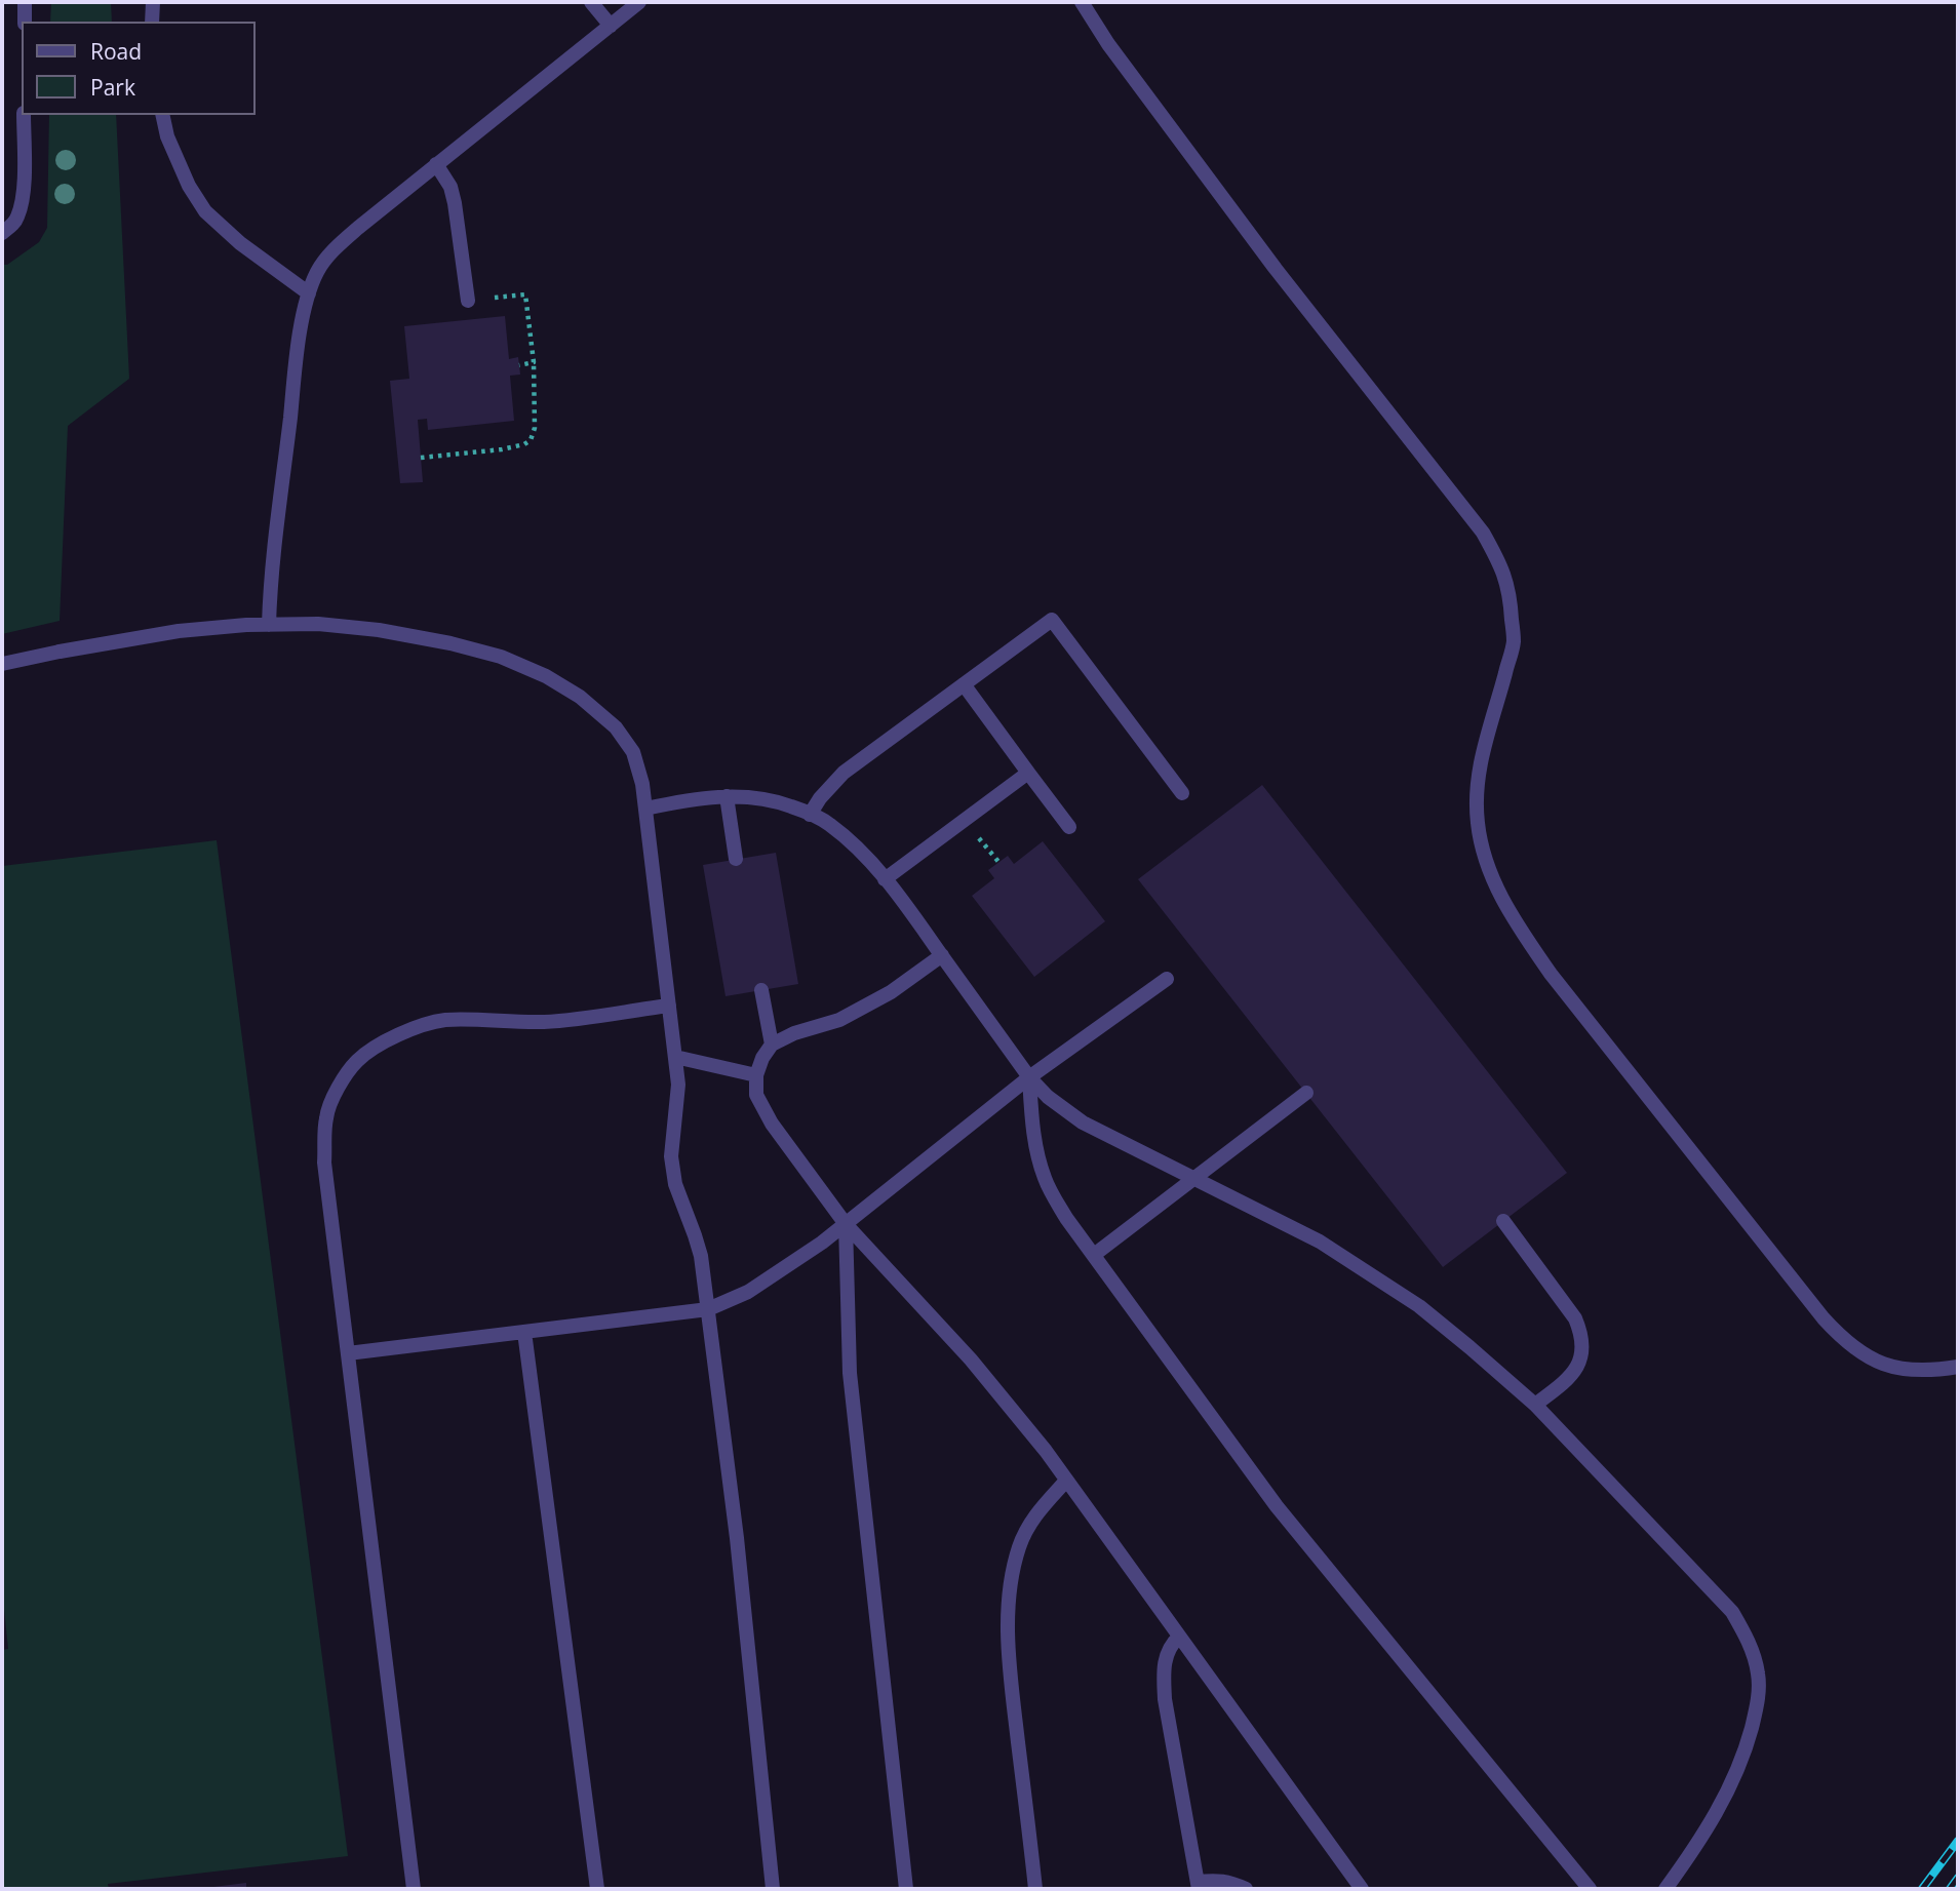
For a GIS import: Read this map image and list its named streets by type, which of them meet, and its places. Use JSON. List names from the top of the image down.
{
  "legend": ["Road", "Park"]
}
